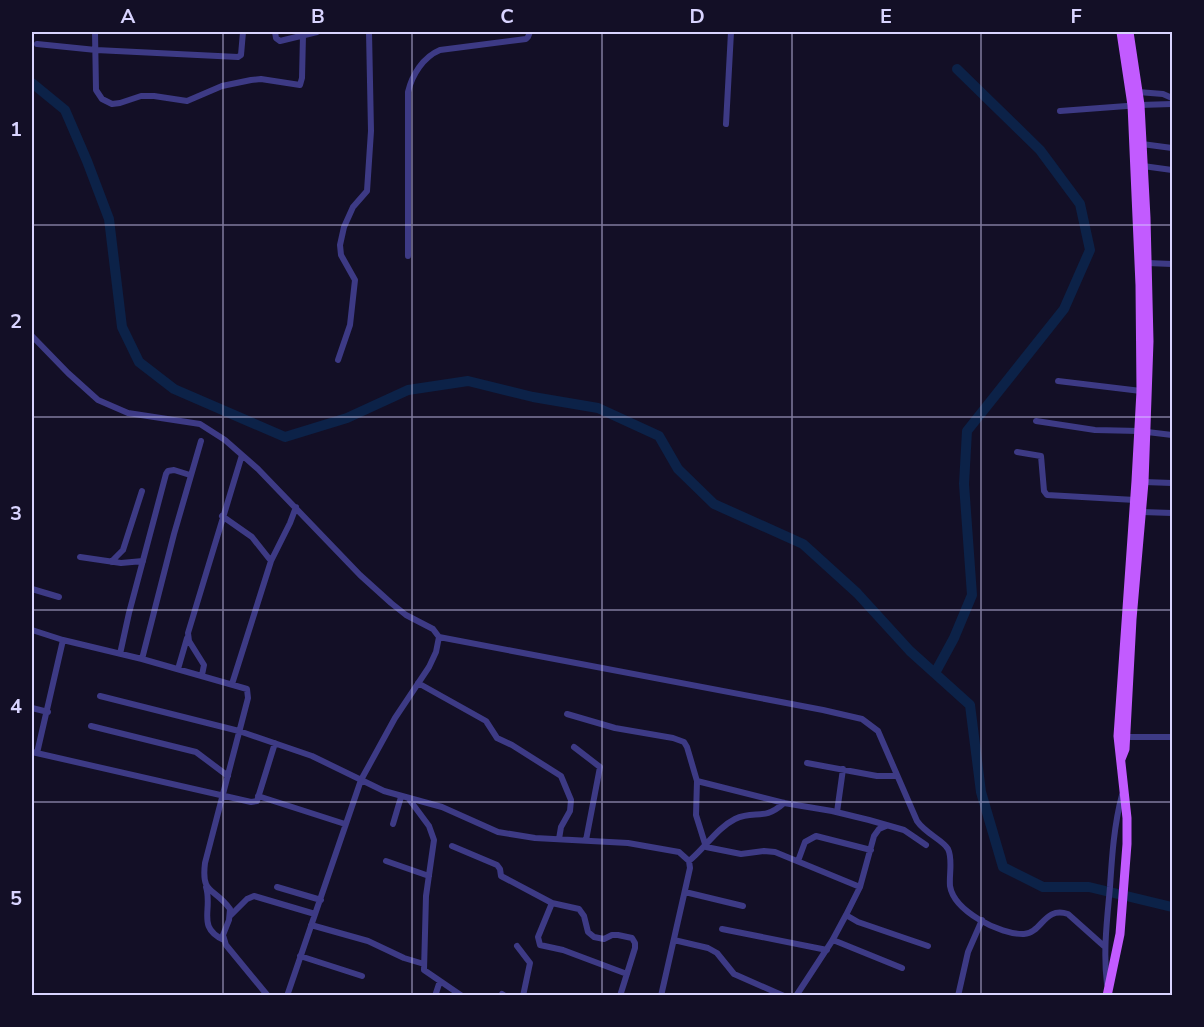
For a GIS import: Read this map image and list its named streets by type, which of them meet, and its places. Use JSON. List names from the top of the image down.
{
  "grid": {
    "columns": [
      "A",
      "B",
      "C",
      "D",
      "E",
      "F"
    ],
    "rows": [
      "1",
      "2",
      "3",
      "4",
      "5"
    ]
  }
}
